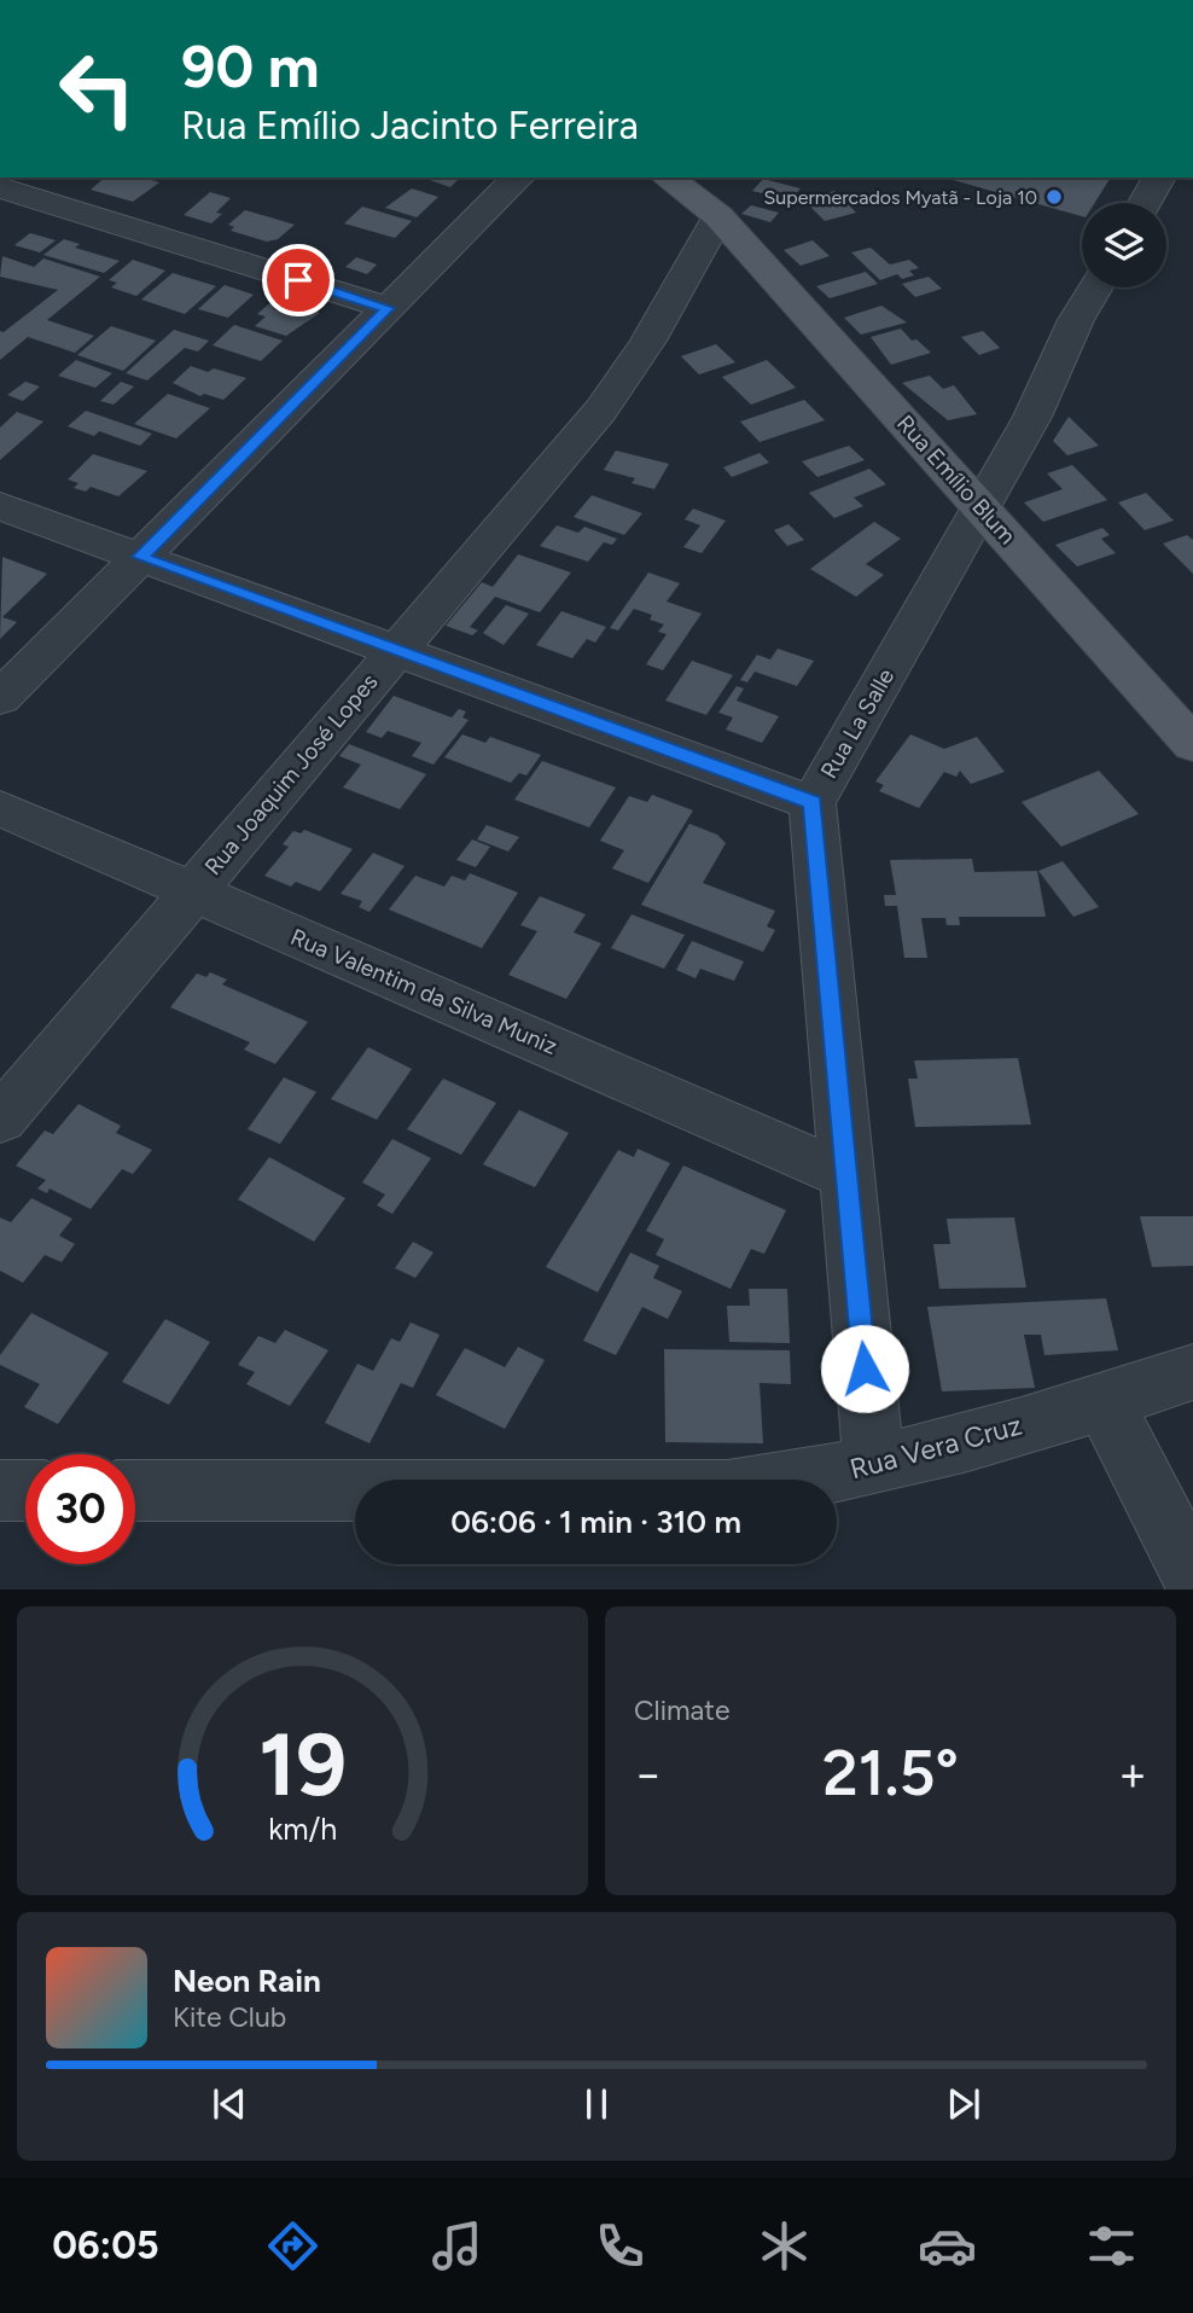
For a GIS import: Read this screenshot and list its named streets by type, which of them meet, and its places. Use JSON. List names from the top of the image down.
{
  "streets": {
    "main road": ["Rua Emílio Blum"],
    "street": [
      "Rua La Salle",
      "Rua Joaquim José Lopes",
      "Rua Valentim da Silva Muniz",
      "Rua Vera Cruz"
    ]
  },
  "crossings": [
    ["Rua Emílio Blum", "Rua La Salle"],
    ["Rua Emílio Blum", "Rua Joaquim José Lopes"],
    ["Rua La Salle", "Rua Valentim da Silva Muniz"],
    ["Rua La Salle", "Rua Vera Cruz"],
    ["Rua Joaquim José Lopes", "Rua Valentim da Silva Muniz"]
  ],
  "places": ["Supermercados Myatã - Loja 10"],
  "page": {
    "turn": ["90 m", "Rua Emílio Jacinto Ferreira"],
    "limit": "30",
    "trip": "06:06 · 1 min · 310 m",
    "tile": "Climate",
    "heat": ["−", "21.5°", "+"],
    "song": ["Neon Rain", "Kite Club"],
    "tabs": "06:05",
    "gauge": ["19", "km/h"]
  }
}
